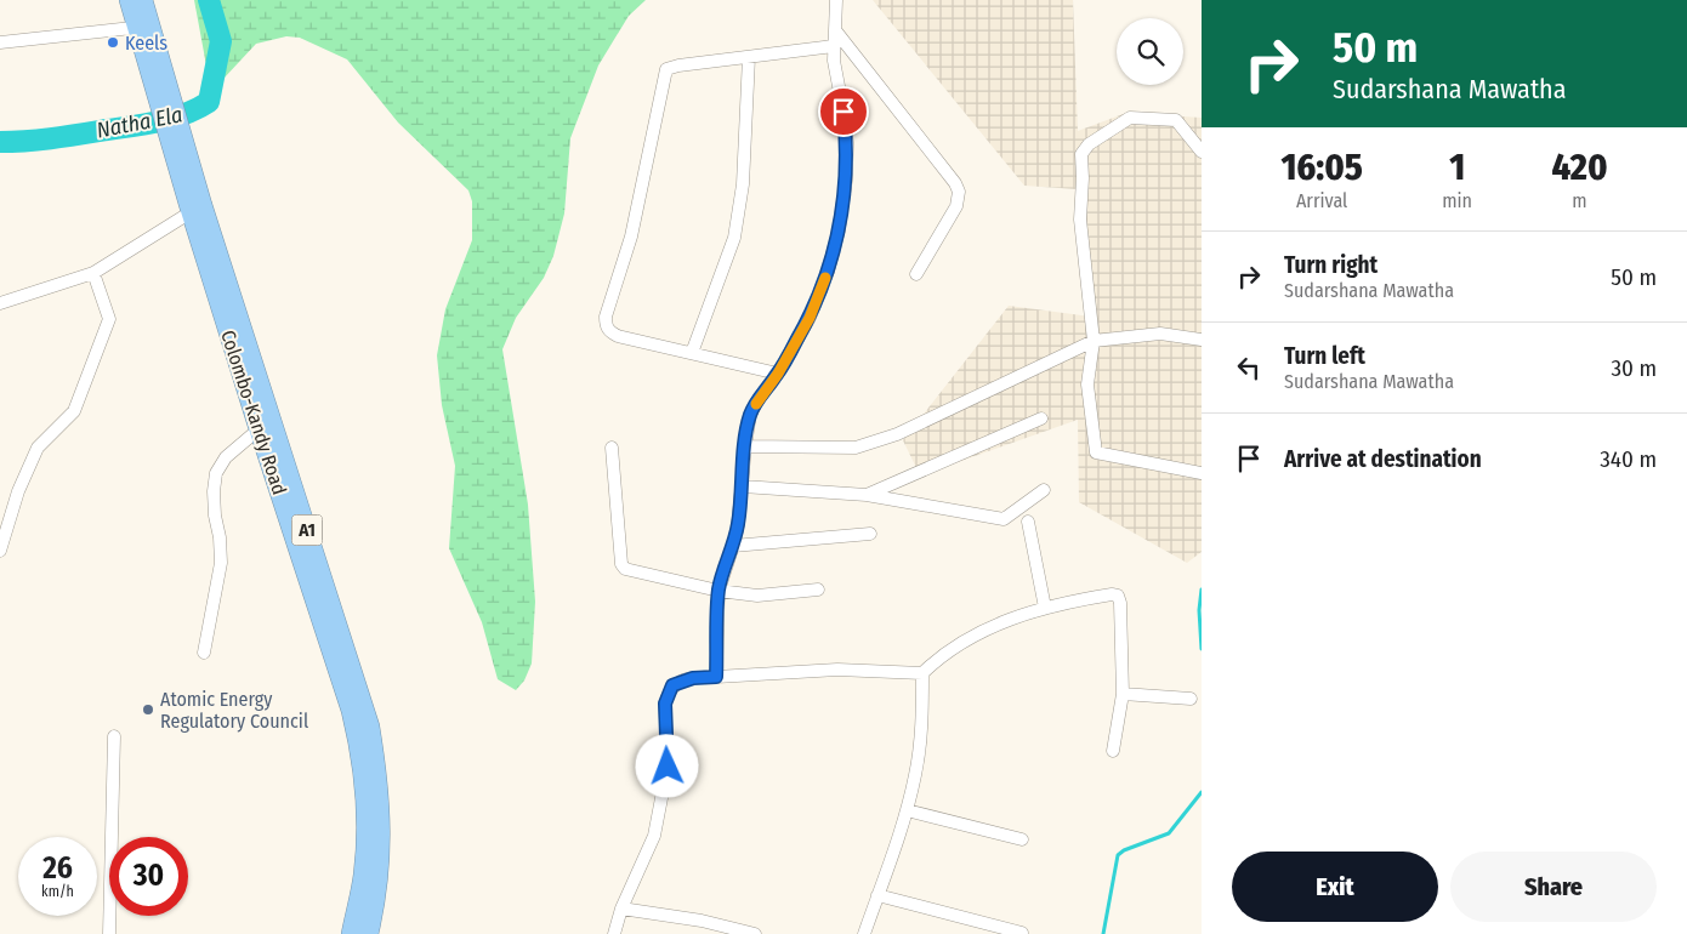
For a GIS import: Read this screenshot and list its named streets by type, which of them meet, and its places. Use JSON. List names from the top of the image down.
{
  "streets": {
    "highway": ["Colombo-Kandy Road", "A1"]
  },
  "water": ["Natha Ela"],
  "places": ["Keels", "Atomic Energy Regulatory Council"],
  "page": {
    "turn": ["50 m", "Sudarshana Mawatha"],
    "eta": [
      "16:05",
      "Arrival",
      "1",
      "min",
      "420",
      "m"
    ],
    "list": [
      {
        "name": "Turn right",
        "note": "Sudarshana Mawatha",
        "value": "50 m"
      },
      {
        "name": "Turn left",
        "note": "Sudarshana Mawatha",
        "value": "30 m"
      },
      {
        "name": "Arrive at destination",
        "value": "340 m"
      }
    ],
    "speed": "26 km/h",
    "limit": "30",
    "buttons": ["Exit", "Share"]
  }
}
